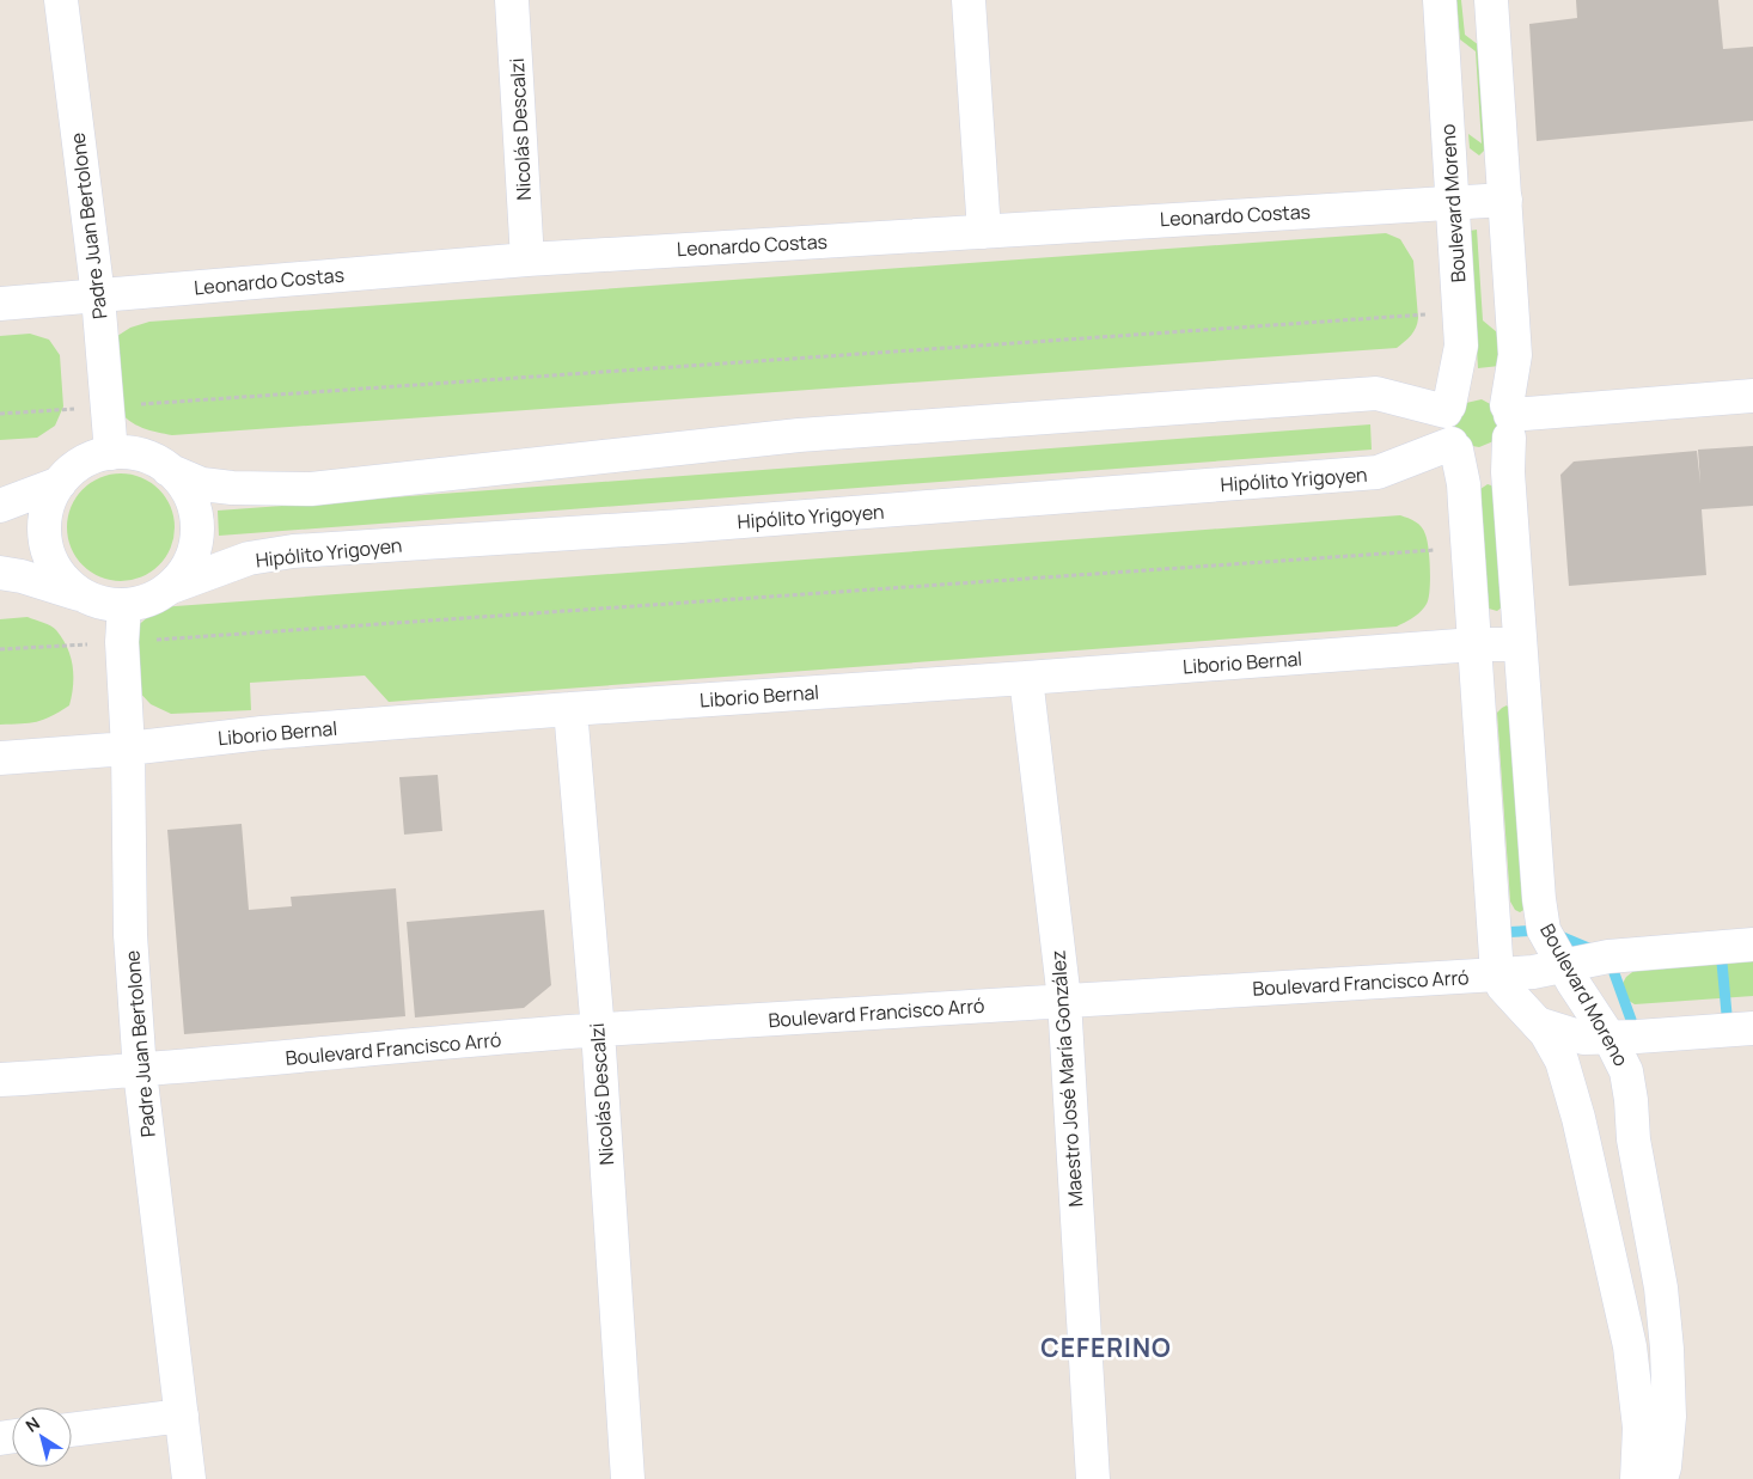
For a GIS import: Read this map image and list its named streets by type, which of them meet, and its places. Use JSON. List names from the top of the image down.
{
  "streets": {
    "street": [
      "Nicolás Descalzi",
      "Boulevard Moreno",
      "Leonardo Costas",
      "Padre Juan Bertolone",
      "Hipólito Yrigoyen",
      "Liborio Bernal",
      "Boulevard Francisco Arró",
      "Maestro José María González"
    ]
  },
  "crossings": [
    ["Nicolás Descalzi", "Leonardo Costas"],
    ["Nicolás Descalzi", "Liborio Bernal"],
    ["Nicolás Descalzi", "Boulevard Francisco Arró"],
    ["Boulevard Moreno", "Leonardo Costas"],
    ["Boulevard Moreno", "Hipólito Yrigoyen"],
    ["Boulevard Moreno", "Liborio Bernal"],
    ["Boulevard Moreno", "Boulevard Francisco Arró"],
    ["Leonardo Costas", "Padre Juan Bertolone"],
    ["Padre Juan Bertolone", "Hipólito Yrigoyen"],
    ["Padre Juan Bertolone", "Liborio Bernal"],
    ["Padre Juan Bertolone", "Boulevard Francisco Arró"],
    ["Liborio Bernal", "Maestro José María González"],
    ["Boulevard Francisco Arró", "Maestro José María González"]
  ],
  "districts": ["CEFERINO"],
  "north": "top left"
}
